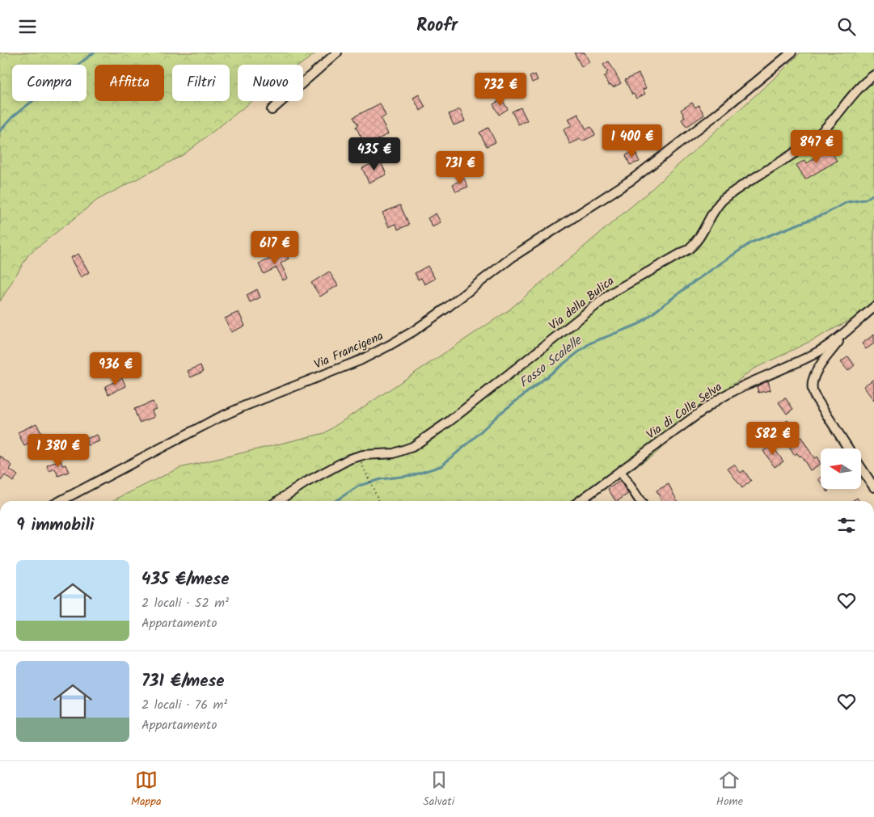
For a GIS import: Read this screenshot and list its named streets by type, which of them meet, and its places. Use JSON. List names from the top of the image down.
{
  "streets": {
    "street": ["Via della Bulica", "Via Francigena", "Via di Colle Selva"]
  },
  "water": ["Fosso Scalelle"],
  "north": "left",
  "page": {
    "header": "Roofr",
    "chip": [
      "Compra",
      "Affitta",
      "Filtri",
      "Nuovo"
    ],
    "price": [
      "732 €",
      "1 400 €",
      "847 €",
      "435 €",
      "731 €",
      "617 €",
      "936 €",
      "582 €",
      "1 380 €"
    ],
    "heading": "9 immobili",
    "list": [
      {
        "name": "435 €/mese",
        "note": "2 locali · 52 m² · Appartamento"
      },
      {
        "name": "731 €/mese",
        "note": "2 locali · 76 m² · Appartamento"
      }
    ],
    "tabs": ["Mappa", "Salvati", "Home"]
  }
}
